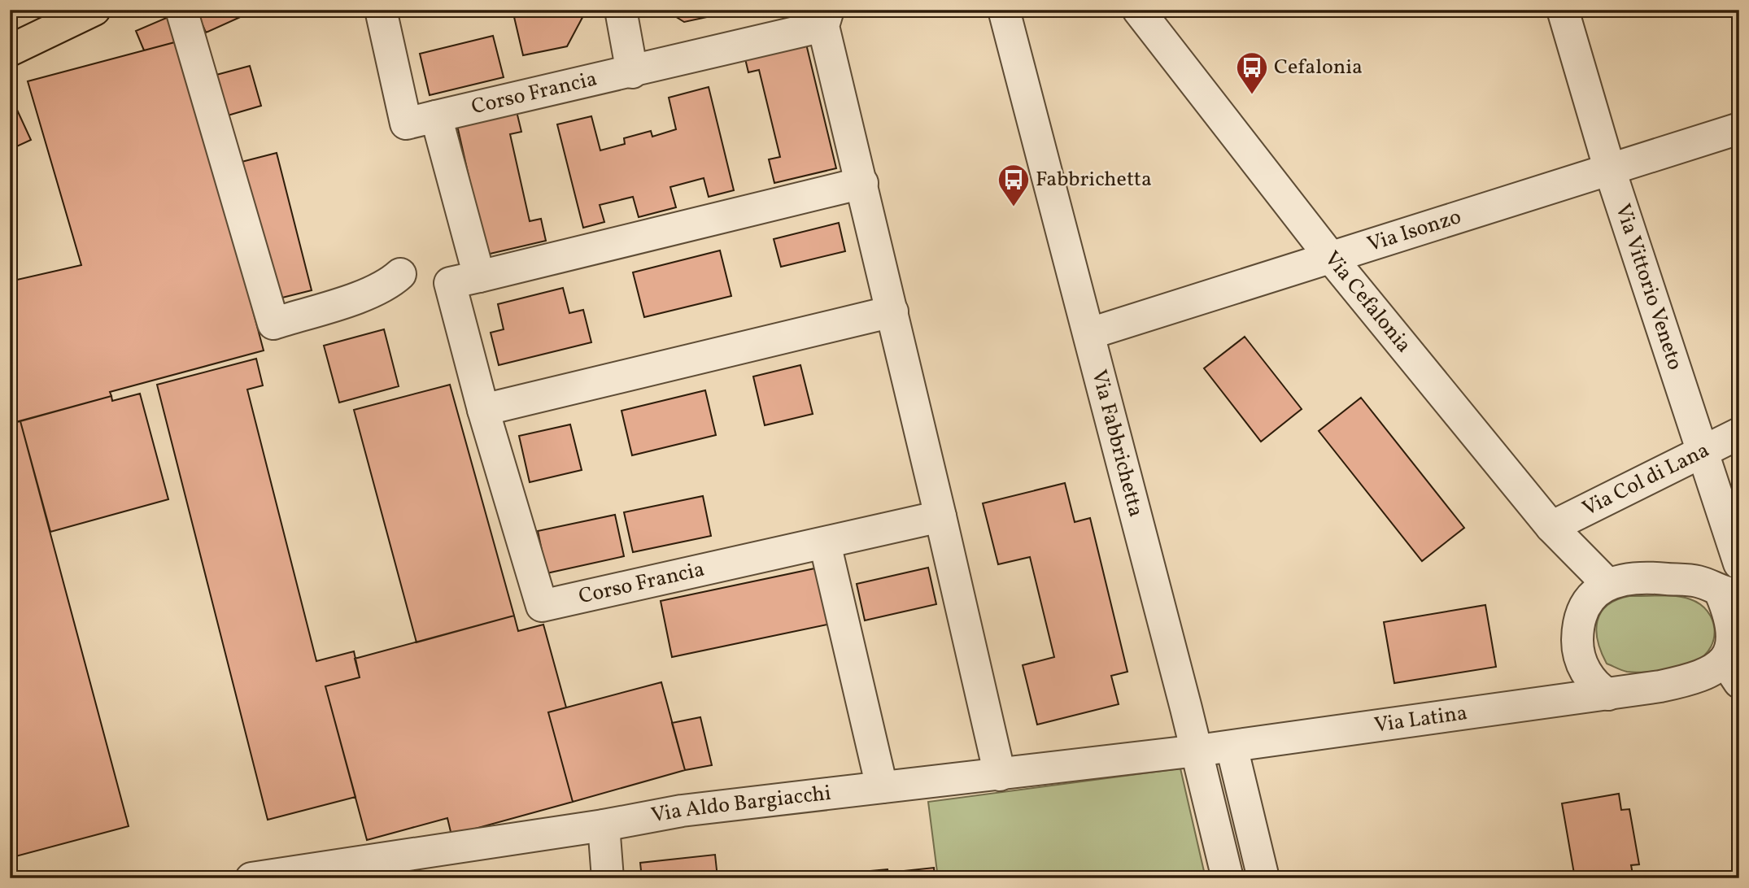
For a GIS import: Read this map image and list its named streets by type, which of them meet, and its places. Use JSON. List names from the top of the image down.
{
  "streets": {
    "street": [
      "Corso Francia",
      "Via Isonzo",
      "Via Vittorio Veneto",
      "Via Cefalonia",
      "Via Fabbrichetta",
      "Via Col di Lana",
      "Via Latina",
      "Via Aldo Bargiacchi"
    ]
  },
  "crossings": [
    ["Corso Francia", "Via Aldo Bargiacchi"],
    ["Via Isonzo", "Via Vittorio Veneto"],
    ["Via Isonzo", "Via Cefalonia"],
    ["Via Isonzo", "Via Fabbrichetta"],
    ["Via Vittorio Veneto", "Via Col di Lana"],
    ["Via Cefalonia", "Via Col di Lana"],
    ["Via Cefalonia", "Via Latina"],
    ["Via Fabbrichetta", "Via Aldo Bargiacchi"],
    ["Via Latina", "Via Aldo Bargiacchi"]
  ],
  "places": {
    "bus stop": ["Cefalonia", "Fabbrichetta"]
  }
}
